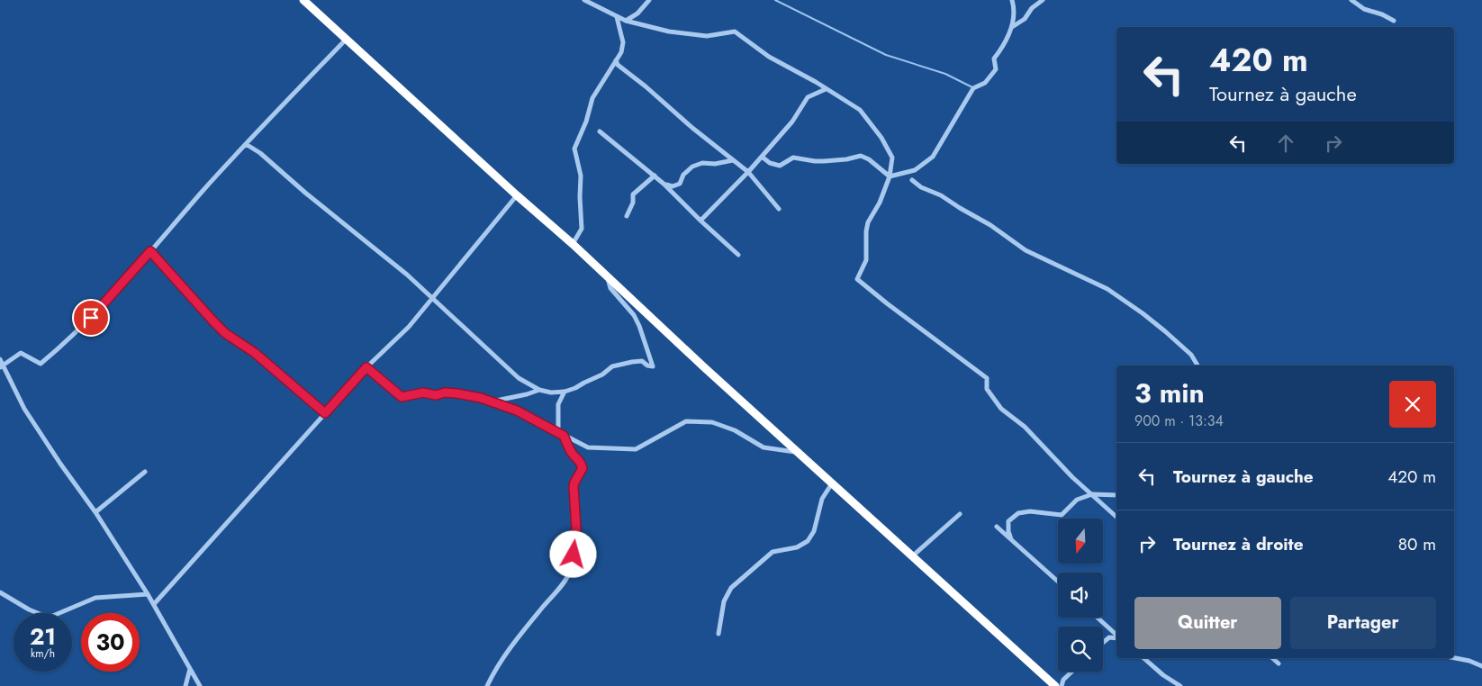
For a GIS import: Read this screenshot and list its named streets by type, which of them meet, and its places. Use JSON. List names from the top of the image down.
{
  "north": "bottom",
  "page": {
    "turn": ["420 m", "Tournez à gauche"],
    "heading": ["3 min", "900 m · 13:34"],
    "list": [
      {
        "name": "Tournez à gauche",
        "value": "420 m"
      },
      {
        "name": "Tournez à droite",
        "value": "80 m"
      }
    ],
    "buttons": ["Quitter", "Partager"],
    "speed": "21 km/h",
    "limit": "30"
  }
}
